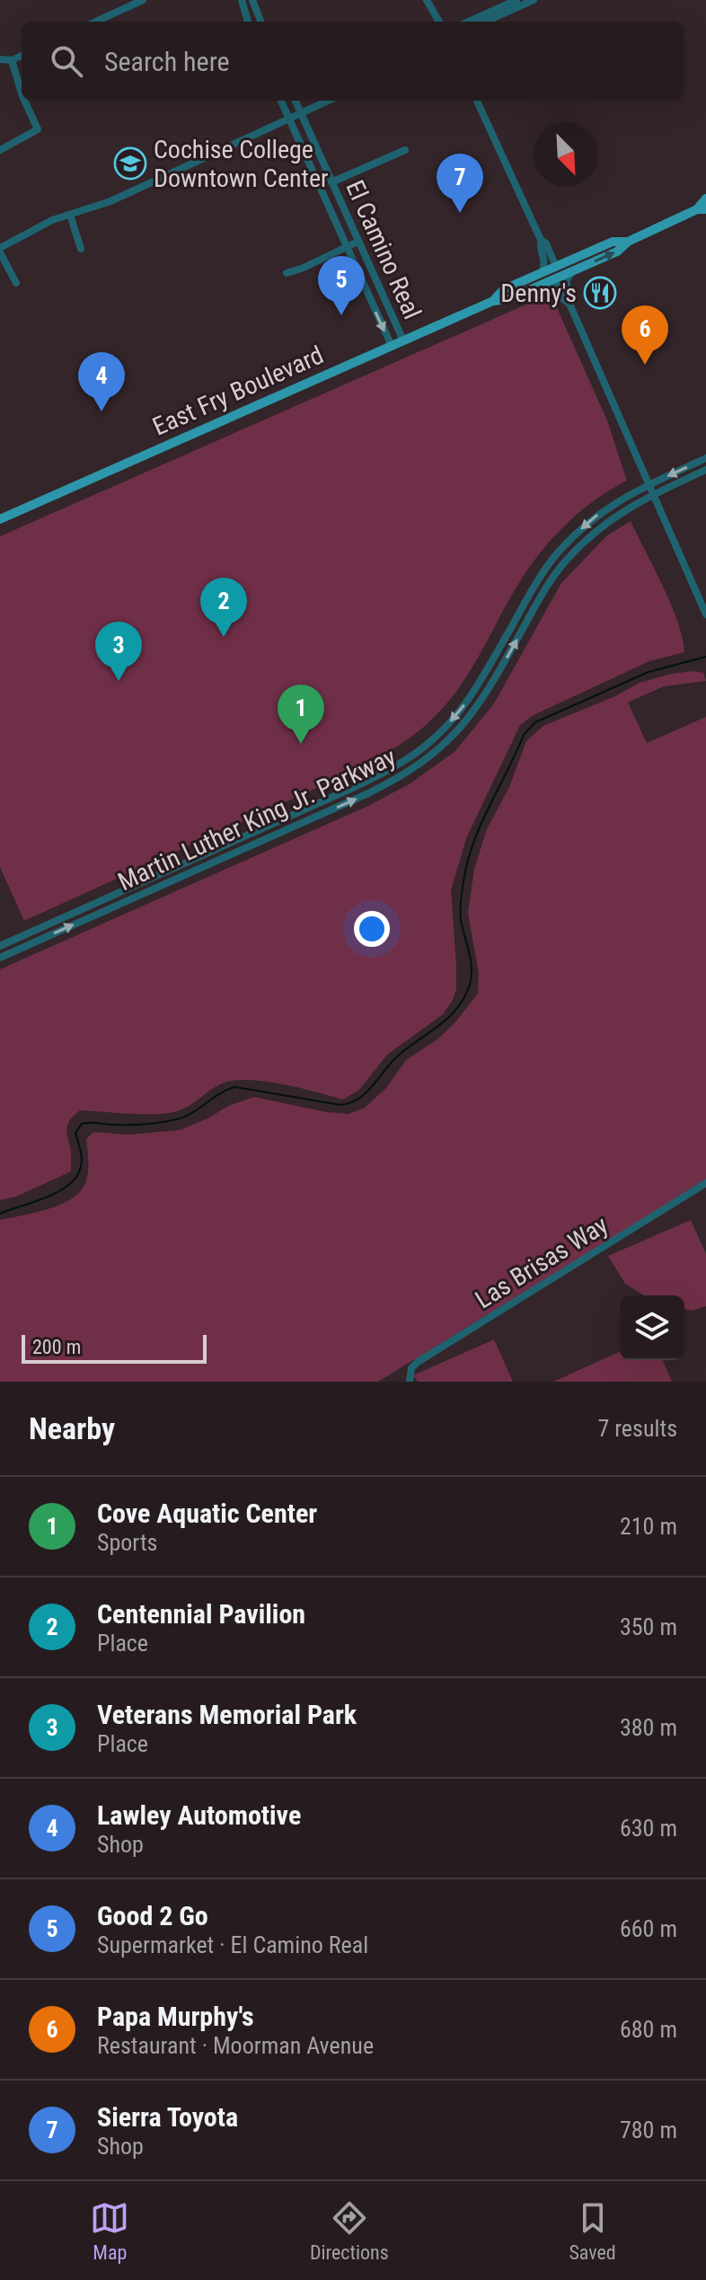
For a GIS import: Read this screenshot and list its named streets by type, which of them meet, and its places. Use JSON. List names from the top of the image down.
{
  "streets": {
    "main road": ["East Fry Boulevard"],
    "street": ["El Camino Real", "Martin Luther King Jr. Parkway", "Las Brisas Way"]
  },
  "crossings": [
    ["El Camino Real", "East Fry Boulevard"]
  ],
  "places": {
    "school or university": ["Cochise College Downtown Center"],
    "restaurant": ["Denny's"]
  },
  "scale_bar": "200 m",
  "north": "bottom right",
  "page": {
    "search": "Search here",
    "pins": [
      "7",
      "5",
      "6",
      "4",
      "2",
      "3",
      "1"
    ],
    "scale": "200 m",
    "heading": ["Nearby", "7 results"],
    "list": [
      {
        "mark": "1",
        "name": "Cove Aquatic Center",
        "note": "Sports",
        "value": "210 m"
      },
      {
        "mark": "2",
        "name": "Centennial Pavilion",
        "note": "Place",
        "value": "350 m"
      },
      {
        "mark": "3",
        "name": "Veterans Memorial Park",
        "note": "Place",
        "value": "380 m"
      },
      {
        "mark": "4",
        "name": "Lawley Automotive",
        "note": "Shop",
        "value": "630 m"
      },
      {
        "mark": "5",
        "name": "Good 2 Go",
        "note": "Supermarket · El Camino Real",
        "value": "660 m"
      },
      {
        "mark": "6",
        "name": "Papa Murphy's",
        "note": "Restaurant · Moorman Avenue",
        "value": "680 m"
      },
      {
        "mark": "7",
        "name": "Sierra Toyota",
        "note": "Shop",
        "value": "780 m"
      }
    ],
    "nav": ["Map", "Directions", "Saved"]
  }
}
